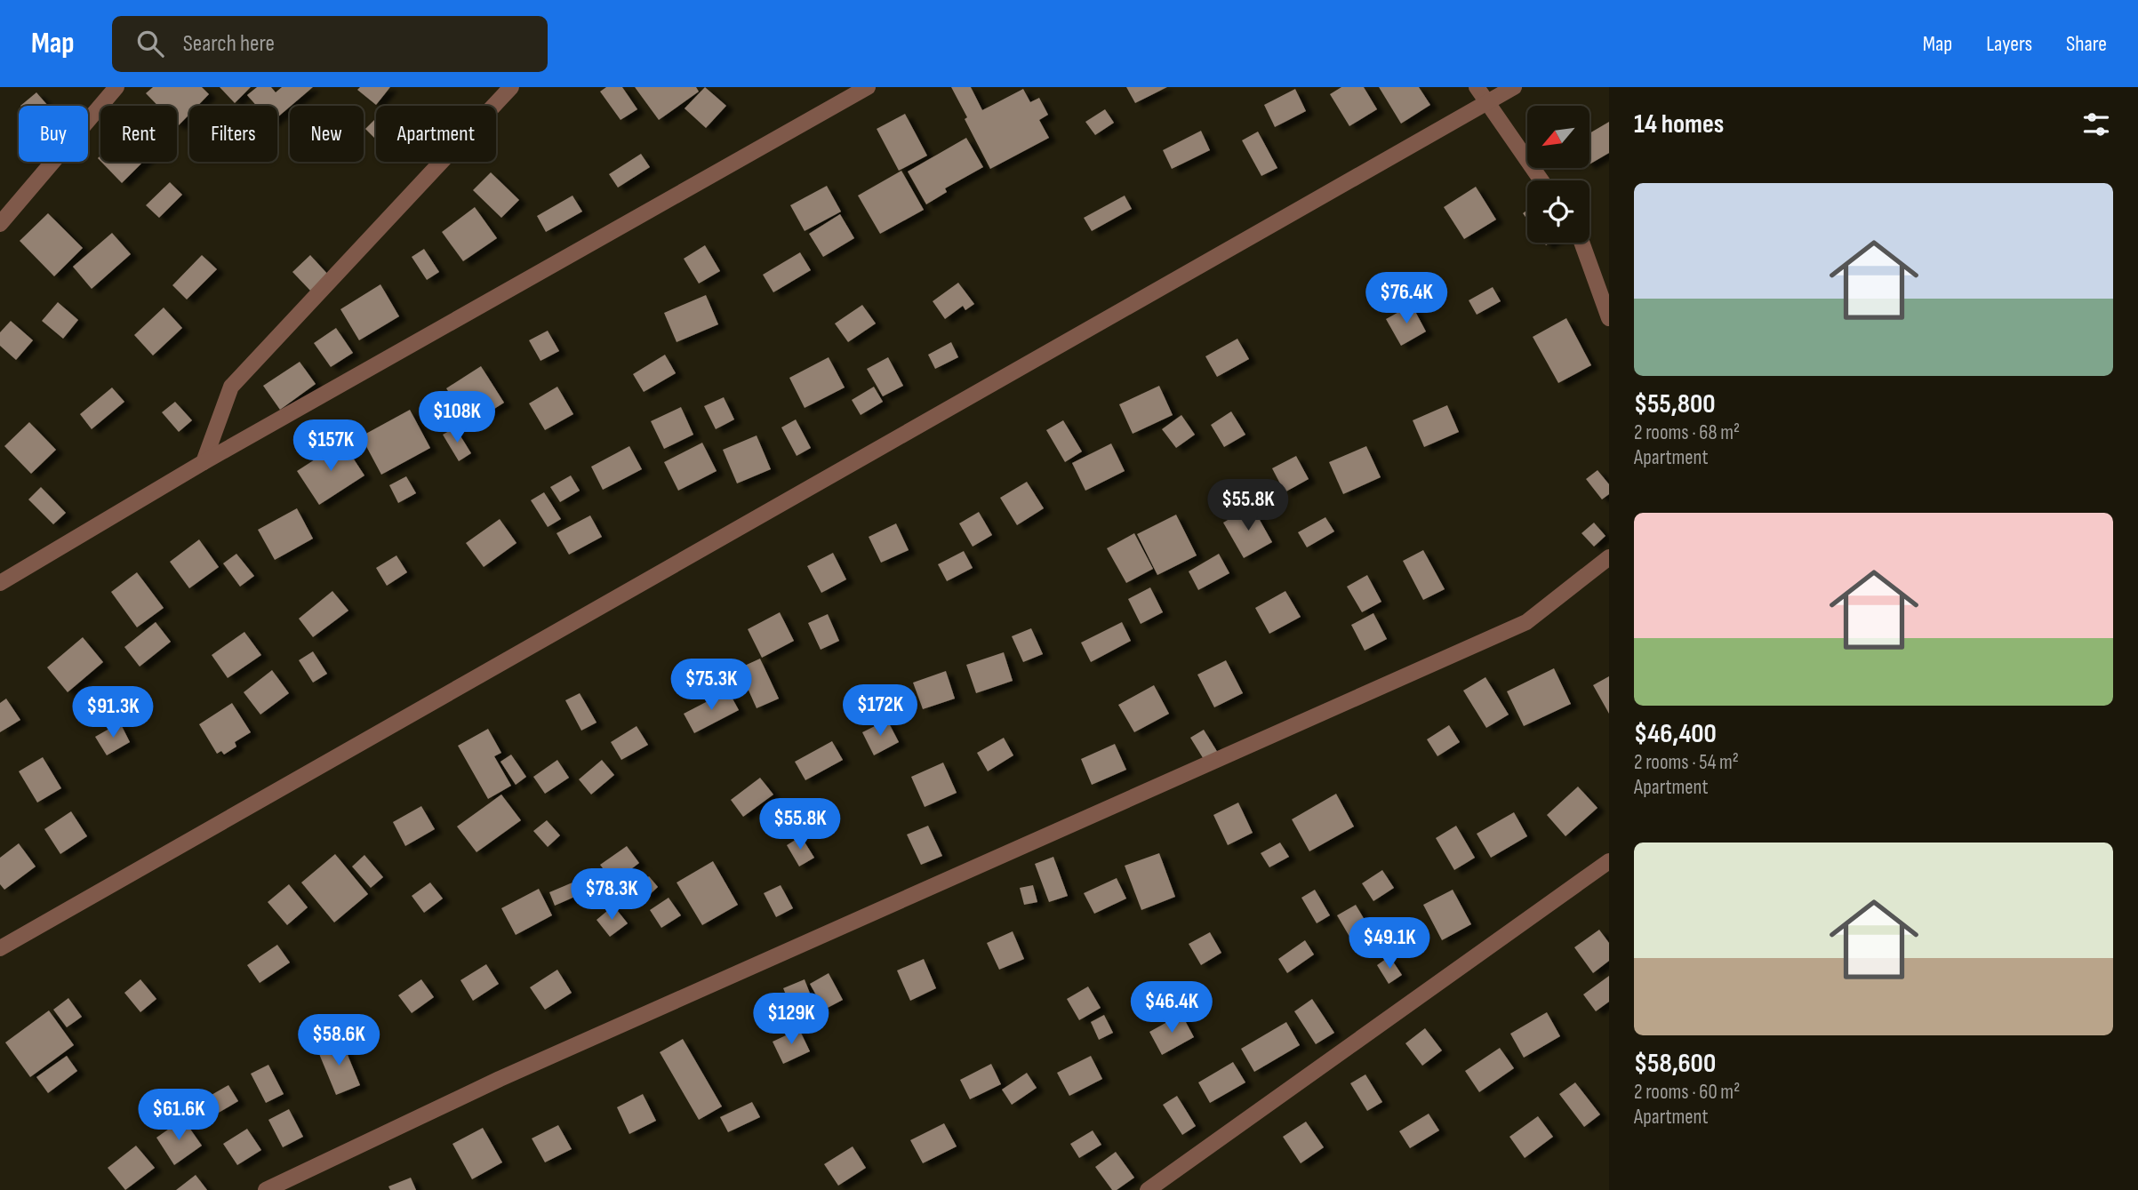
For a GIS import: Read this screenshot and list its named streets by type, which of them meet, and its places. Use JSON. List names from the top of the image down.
{
  "north": "bottom left",
  "page": {
    "header": "Map",
    "search": "Search here",
    "nav": ["Map", "Layers", "Share"],
    "heading": "14 homes",
    "chip": [
      "Buy",
      "Rent",
      "Filters",
      "New",
      "Apartment"
    ],
    "list": [
      {
        "name": "$55,800",
        "note": "2 rooms · 68 m² · Apartment"
      },
      {
        "name": "$46,400",
        "note": "2 rooms · 54 m² · Apartment"
      },
      {
        "name": "$58,600",
        "note": "2 rooms · 60 m² · Apartment"
      }
    ],
    "price": [
      "$76.4K",
      "$108K",
      "$157K",
      "$55.8K",
      "$75.3K",
      "$172K",
      "$91.3K",
      "$55.8K",
      "$78.3K",
      "$49.1K",
      "$46.4K",
      "$129K",
      "$58.6K",
      "$61.6K"
    ]
  }
}
